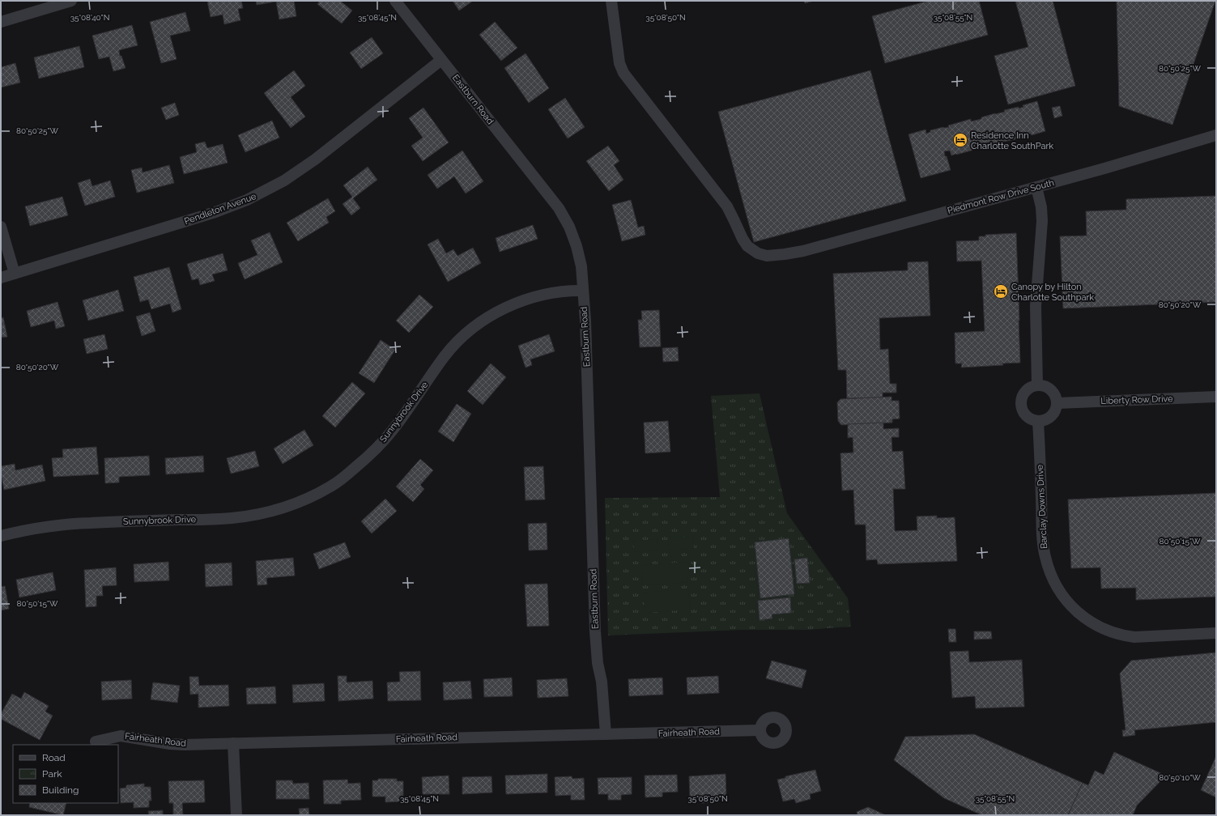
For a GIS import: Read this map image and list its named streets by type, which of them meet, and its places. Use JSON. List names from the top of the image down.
{
  "streets": {
    "street": [
      "Eastburn Road",
      "Piedmont Row Drive South",
      "Pendleton Avenue",
      "Liberty Row Drive",
      "Sunnybrook Drive",
      "Barclay Downs Drive",
      "Fairheath Road"
    ]
  },
  "crossings": [
    ["Eastburn Road", "Pendleton Avenue"],
    ["Eastburn Road", "Sunnybrook Drive"],
    ["Eastburn Road", "Fairheath Road"],
    ["Liberty Row Drive", "Barclay Downs Drive"]
  ],
  "places": {
    "hotel": ["Residence Inn Charlotte SouthPark", "Canopy by Hilton Charlotte Southpark"]
  },
  "legend": ["Road", "Park", "Building"],
  "coordinates": [
    "35°08'40\"N",
    "35°08'45\"N",
    "35°08'50\"N",
    "35°08'55\"N",
    "80°50'25\"W",
    "80°50'20\"W",
    "80°50'15\"W",
    "80°50'10\"W"
  ]
}
